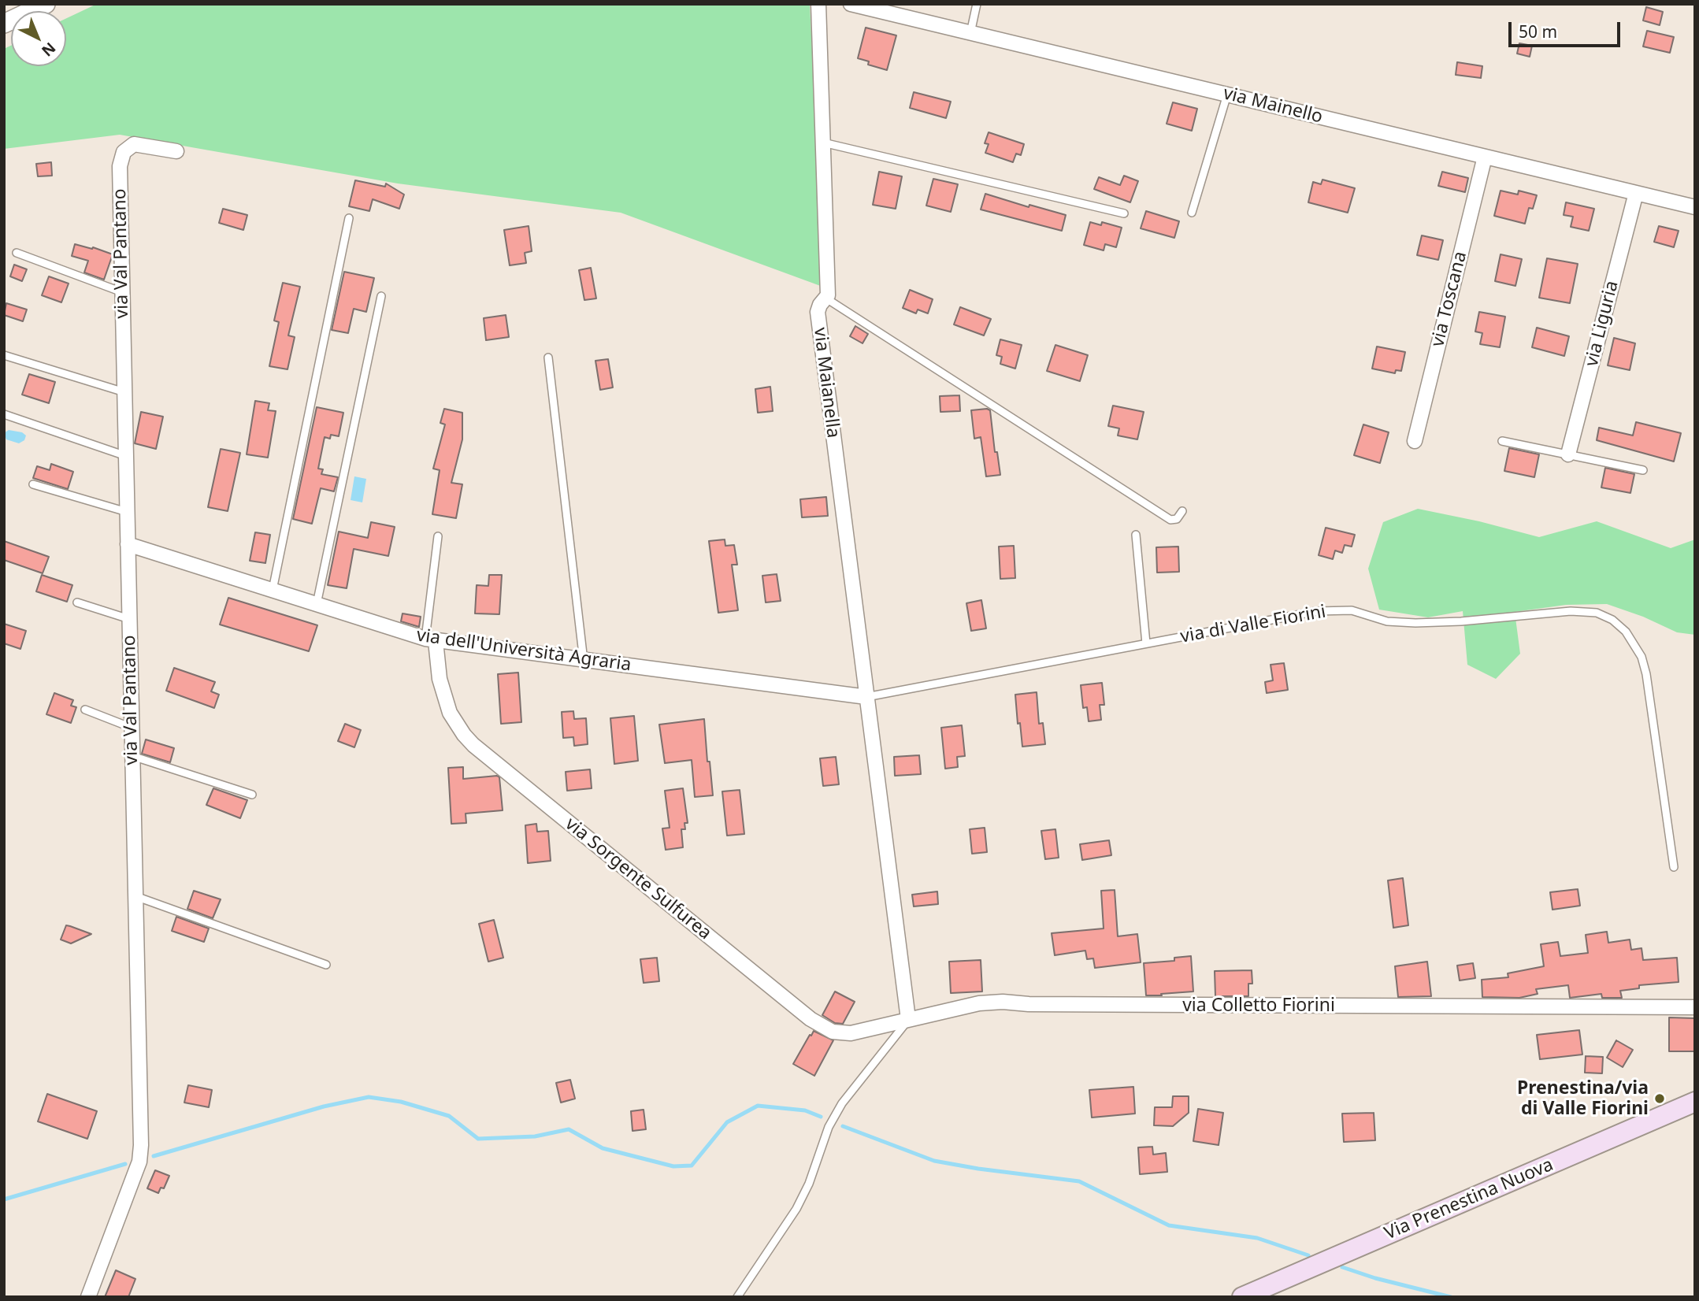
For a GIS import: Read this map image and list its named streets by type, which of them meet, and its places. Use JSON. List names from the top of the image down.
{
  "streets": {
    "main road": ["Via Prenestina Nuova"],
    "street": [
      "via Mainello",
      "via Val Pantano",
      "via Toscana",
      "via Liguria",
      "via Maianella",
      "via dell'Università Agraria",
      "via Sorgente Sulfurea",
      "via Colletto Fiorini"
    ],
    "lane": ["via di Valle Fiorini"]
  },
  "crossings": [
    ["via Mainello", "via Toscana"],
    ["via Mainello", "via Liguria"],
    ["via Val Pantano", "via dell'Università Agraria"],
    ["via Maianella", "via di Valle Fiorini"],
    ["via Maianella", "via dell'Università Agraria"],
    ["via Maianella", "via Sorgente Sulfurea"],
    ["via Maianella", "via Colletto Fiorini"],
    ["via di Valle Fiorini", "via dell'Università Agraria"],
    ["via dell'Università Agraria", "via Sorgente Sulfurea"],
    ["via Sorgente Sulfurea", "via Colletto Fiorini"]
  ],
  "places": ["Prenestina/via di Valle Fiorini"],
  "scale_bar": "50 m",
  "north": "bottom right"
}
